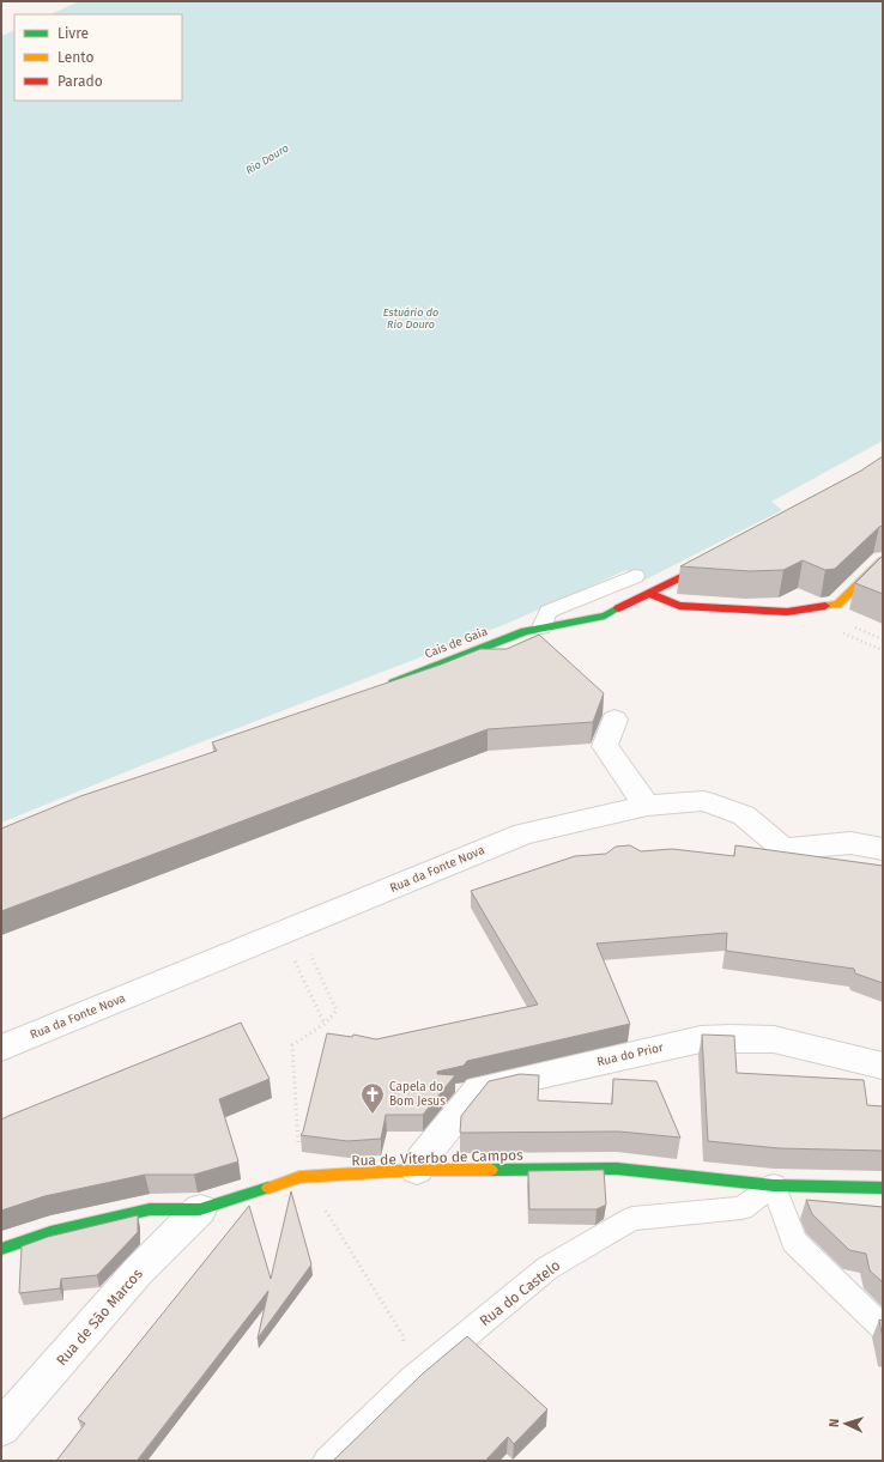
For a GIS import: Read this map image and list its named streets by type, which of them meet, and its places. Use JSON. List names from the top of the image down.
{
  "streets": {
    "street": [
      "Cais de Gaia",
      "Rua da Fonte Nova",
      "Rua do Prior",
      "Rua de Viterbo de Campos",
      "Rua de São Marcos"
    ],
    "lane": ["Rua do Castelo"]
  },
  "crossings": [
    ["Rua do Prior", "Rua de Viterbo de Campos"],
    ["Rua de Viterbo de Campos", "Rua do Castelo"],
    ["Rua de Viterbo de Campos", "Rua de São Marcos"]
  ],
  "water": ["Rio Douro", "Estuário do Rio Douro"],
  "places": {
    "church": ["Capela do Bom Jesus"]
  },
  "legend": ["Livre", "Lento", "Parado"],
  "north": "left"
}
